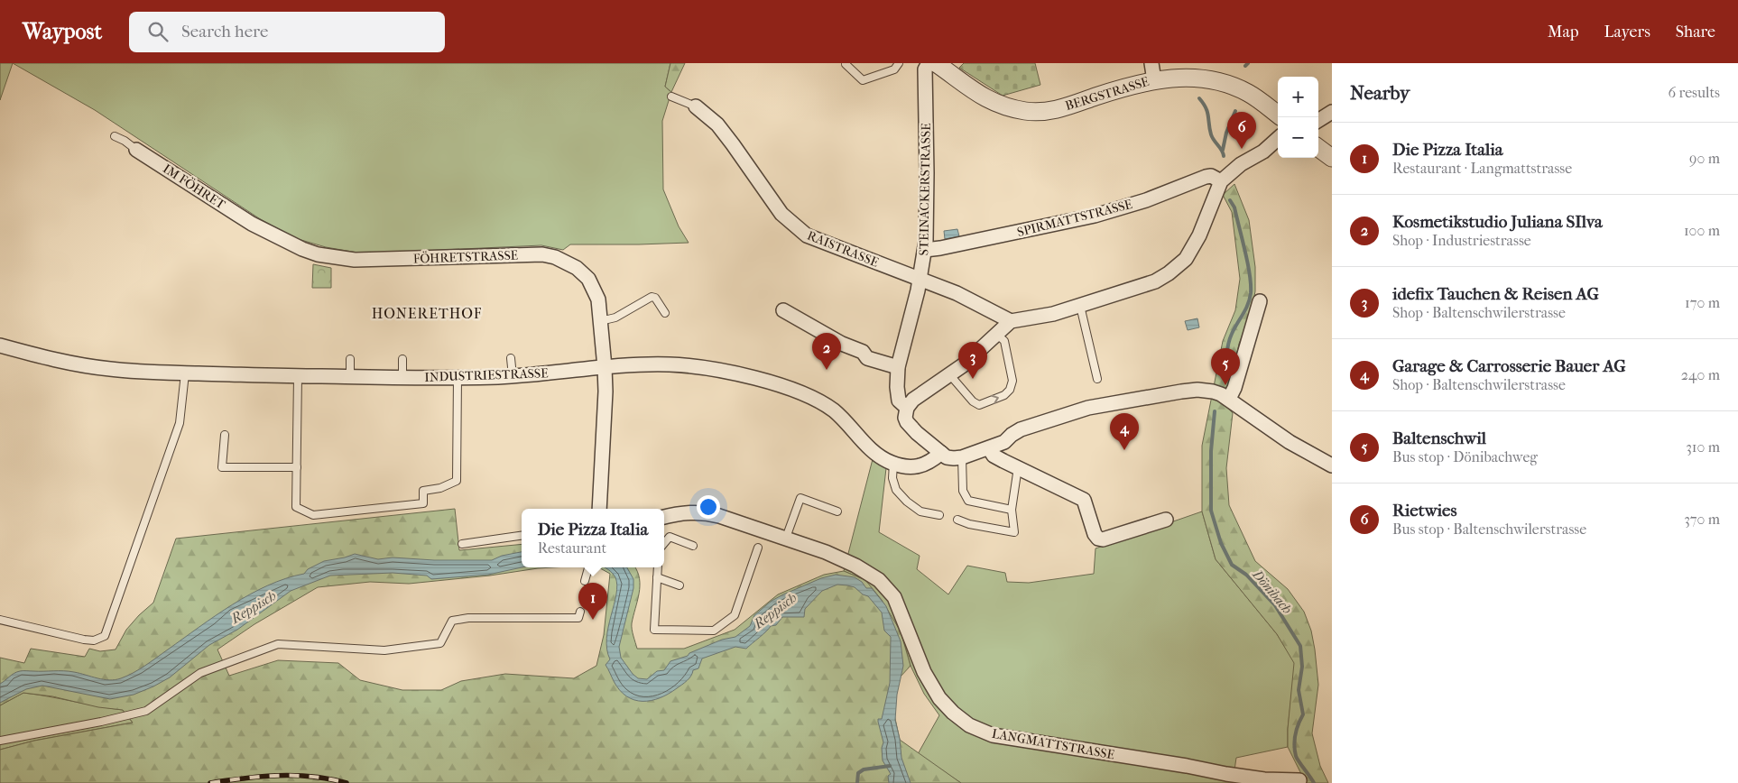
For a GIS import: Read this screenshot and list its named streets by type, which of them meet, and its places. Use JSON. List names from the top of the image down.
{
  "streets": {
    "street": [
      "BERGSTRASSE",
      "IM FÖHRET",
      "STEINACKERSTRASSE",
      "SPIRMATTSTRASSE",
      "RAISTRASSE",
      "FÖHRETSTRASSE",
      "INDUSTRIESTRASSE",
      "LANGMATTSTRASSE"
    ]
  },
  "crossings": [
    ["IM FÖHRET", "FÖHRETSTRASSE"],
    ["STEINACKERSTRASSE", "SPIRMATTSTRASSE"],
    ["STEINACKERSTRASSE", "RAISTRASSE"],
    ["STEINACKERSTRASSE", "INDUSTRIESTRASSE"],
    ["FÖHRETSTRASSE", "INDUSTRIESTRASSE"]
  ],
  "districts": ["HONERETHOF"],
  "water": ["Dönibach", "Reppisch"],
  "page": {
    "header": "Waypost",
    "search": "Search here",
    "nav": ["Map", "Layers", "Share"],
    "heading": ["Nearby", "6 results"],
    "map_buttons": ["+", "−"],
    "pins": [
      "6",
      "2",
      "3",
      "5",
      "4",
      "1"
    ],
    "list": [
      {
        "mark": "1",
        "name": "Die Pizza Italia",
        "note": "Restaurant · Langmattstrasse",
        "value": "90 m"
      },
      {
        "mark": "2",
        "name": "Kosmetikstudio Juliana SIlva",
        "note": "Shop · Industriestrasse",
        "value": "100 m"
      },
      {
        "mark": "3",
        "name": "idefix Tauchen & Reisen AG",
        "note": "Shop · Baltenschwilerstrasse",
        "value": "170 m"
      },
      {
        "mark": "4",
        "name": "Garage & Carrosserie Bauer AG",
        "note": "Shop · Baltenschwilerstrasse",
        "value": "240 m"
      },
      {
        "mark": "5",
        "name": "Baltenschwil",
        "note": "Bus stop · Dönibachweg",
        "value": "310 m"
      },
      {
        "mark": "6",
        "name": "Rietwies",
        "note": "Bus stop · Baltenschwilerstrasse",
        "value": "370 m"
      }
    ],
    "popup": ["Die Pizza Italia", "Restaurant"]
  }
}
